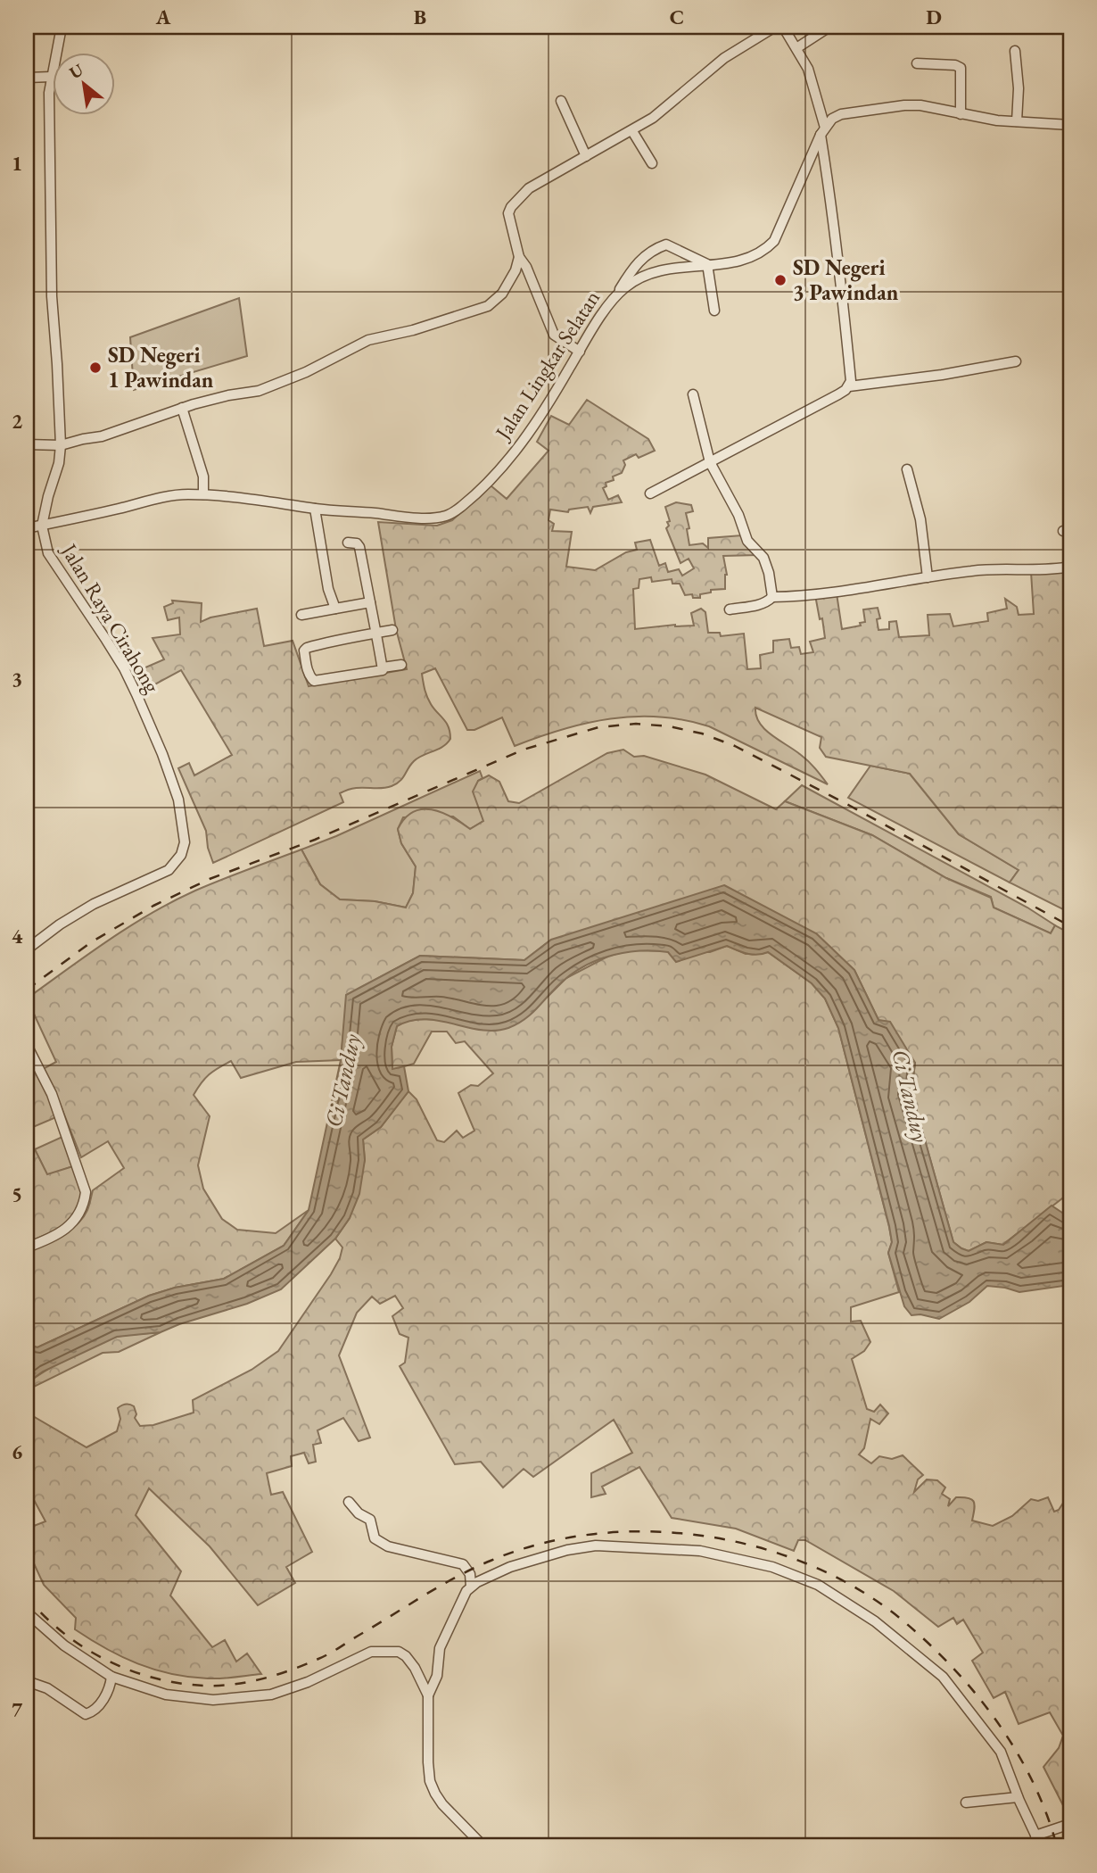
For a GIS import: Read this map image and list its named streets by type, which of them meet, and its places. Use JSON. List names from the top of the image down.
{
  "streets": {
    "street": ["Jalan Lingkar Selatan", "Jalan Raya Cirahong"]
  },
  "crossings": [
    ["Jalan Lingkar Selatan", "Jalan Raya Cirahong"]
  ],
  "water": ["Ci Tanduy"],
  "places": ["SD Negeri 3 Pawindan", "SD Negeri 1 Pawindan"],
  "north": "top left",
  "grid": {
    "columns": [
      "A",
      "B",
      "C",
      "D"
    ],
    "rows": [
      "1",
      "2",
      "3",
      "4",
      "5",
      "6",
      "7"
    ]
  }
}
